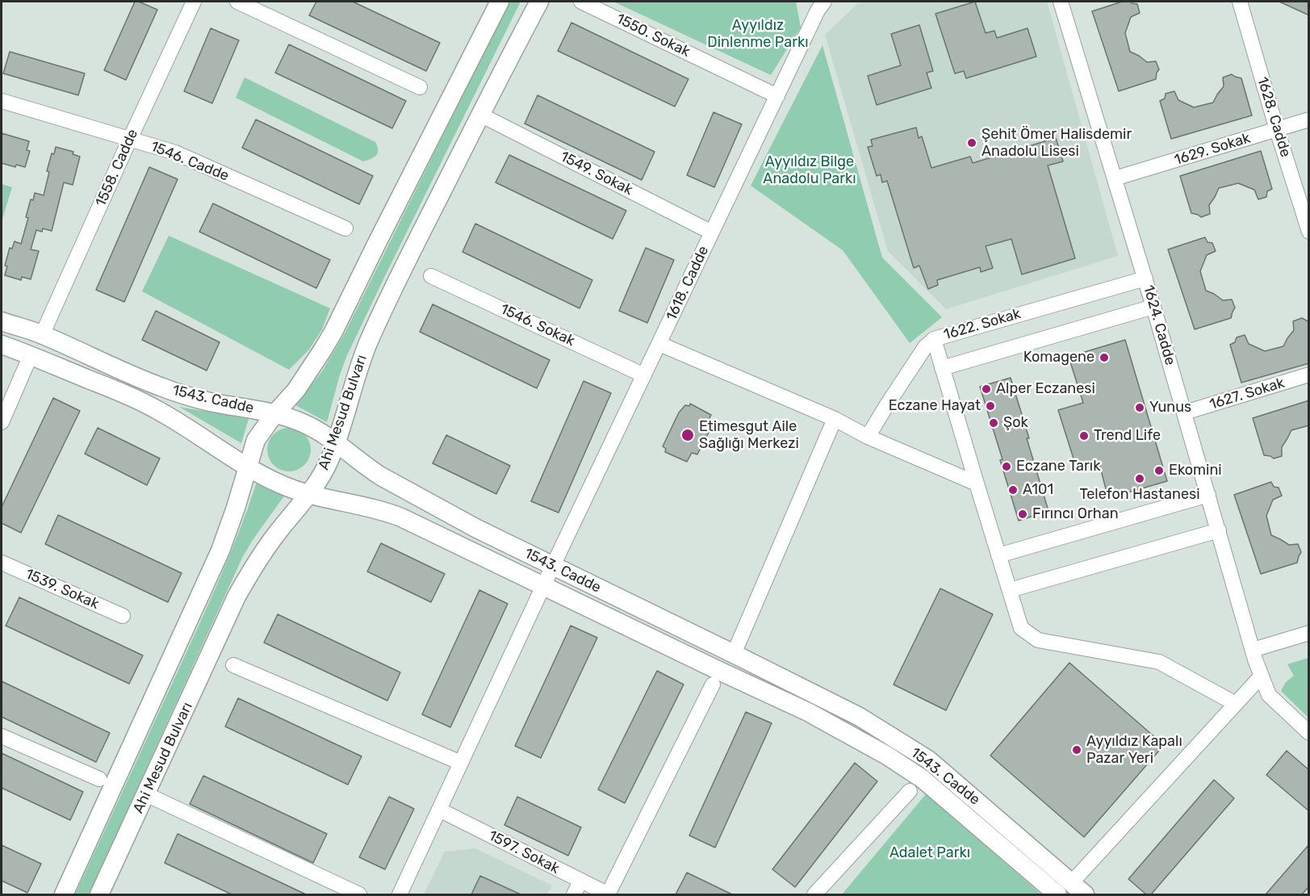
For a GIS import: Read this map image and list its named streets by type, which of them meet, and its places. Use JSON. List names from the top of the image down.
{
  "streets": {
    "main road": ["1543. Cadde", "Ahi Mesud Bulvarı"],
    "street": [
      "1550. Sokak",
      "1628. Cadde",
      "1629. Sokak",
      "1546. Cadde",
      "1558. Cadde",
      "1549. Sokak",
      "1618. Cadde",
      "1622. Sokak",
      "1546. Sokak",
      "1624. Cadde",
      "1627. Sokak",
      "1539. Sokak",
      "1597. Sokak"
    ]
  },
  "crossings": [
    ["1550. Sokak", "1618. Cadde"],
    ["1628. Cadde", "1629. Sokak"],
    ["1629. Sokak", "1624. Cadde"],
    ["1546. Cadde", "1558. Cadde"],
    ["1558. Cadde", "1543. Cadde"],
    ["1549. Sokak", "1618. Cadde"],
    ["1549. Sokak", "Ahi Mesud Bulvarı"],
    ["1618. Cadde", "1546. Sokak"],
    ["1618. Cadde", "1543. Cadde"],
    ["1618. Cadde", "1597. Sokak"],
    ["1622. Sokak", "1624. Cadde"],
    ["1624. Cadde", "1627. Sokak"],
    ["1543. Cadde", "Ahi Mesud Bulvarı"]
  ],
  "parks": ["Ayyıldız Dinlenme Parkı", "Ayyıldız Bilge Anadolu Parkı", "Adalet Parkı"],
  "places": [
    "Şehit Ömer Halisdemir Anadolu Lisesi",
    "Komagene",
    "Alper Eczanesi",
    "Eczane Hayat",
    "Yunus",
    "Şok",
    "Etimesgut Aile Sağlığı Merkezi",
    "Trend Life",
    "Eczane Tarık",
    "Ekomini",
    "Telefon Hastanesi",
    "A101",
    "Fırıncı Orhan",
    "Ayyıldız Kapalı Pazar Yeri"
  ]
}
